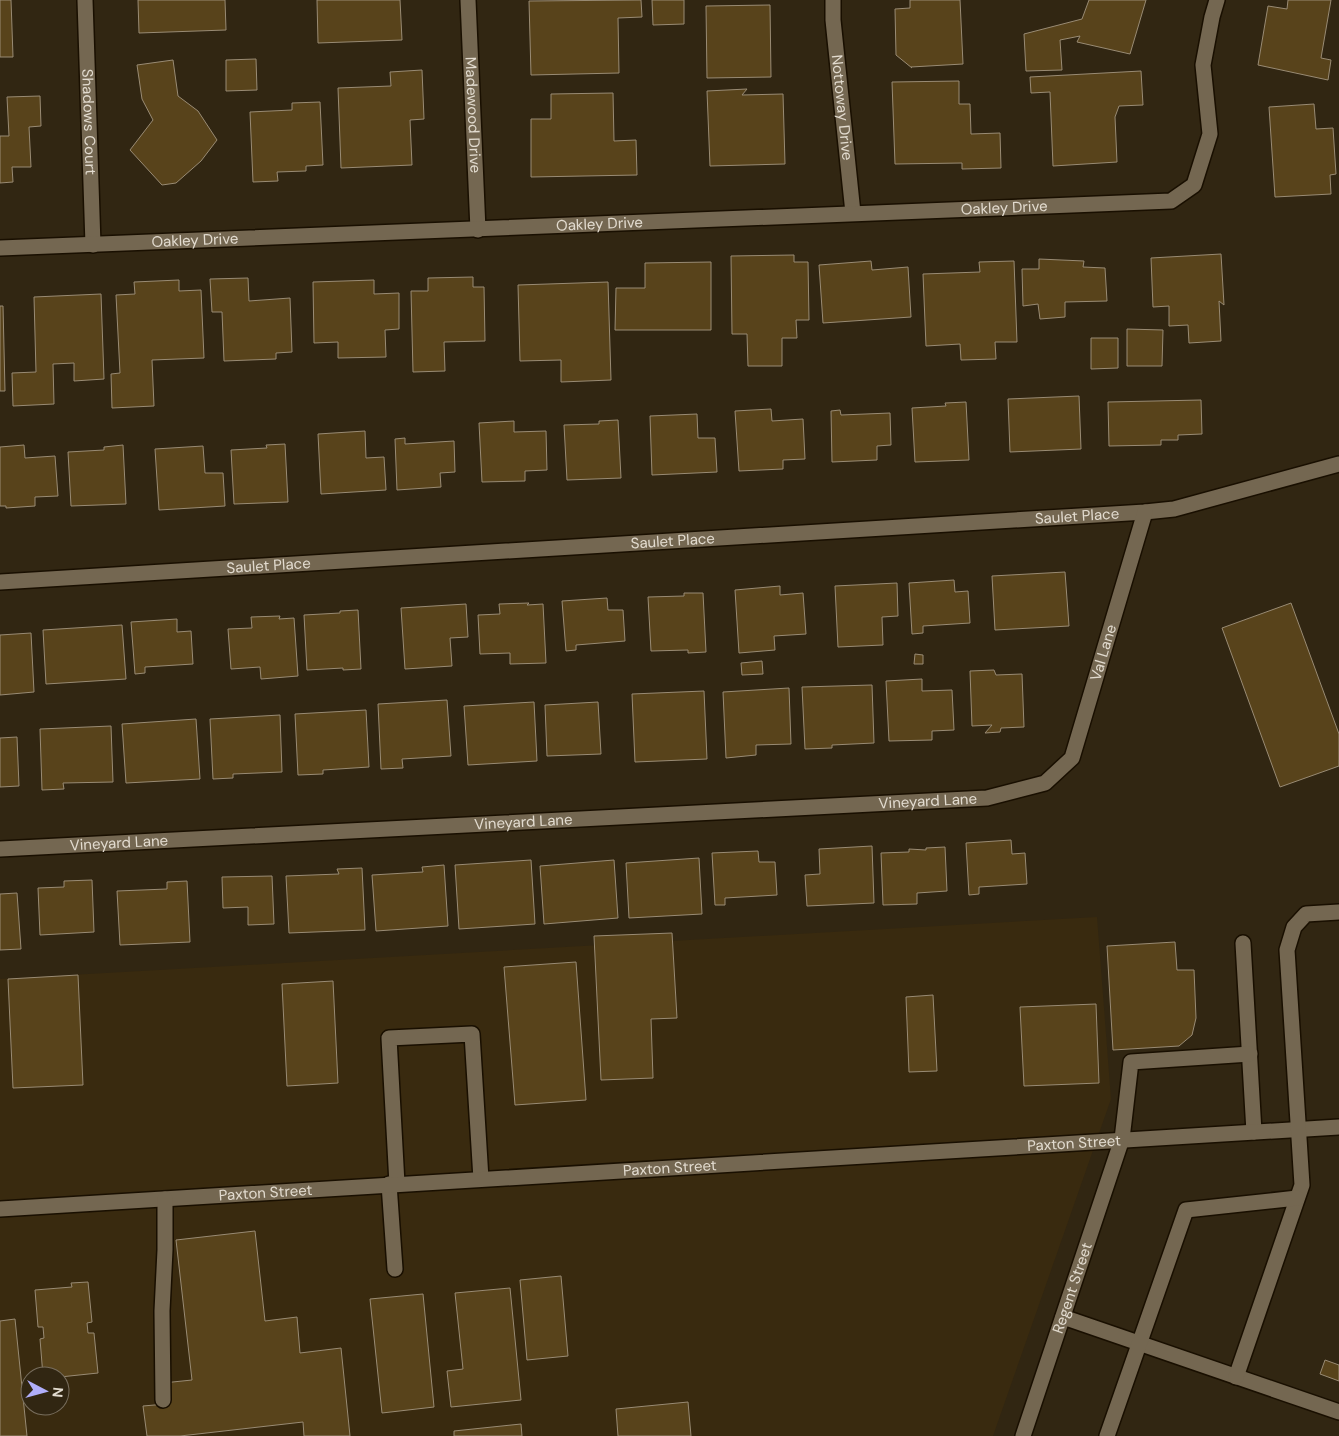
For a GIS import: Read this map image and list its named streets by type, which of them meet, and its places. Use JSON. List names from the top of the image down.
{
  "streets": {
    "street": [
      "Nottoway Drive",
      "Madewood Drive",
      "Shadows Court",
      "Oakley Drive",
      "Saulet Place",
      "Val Lane",
      "Vineyard Lane",
      "Paxton Street",
      "Regent Street"
    ]
  },
  "crossings": [
    ["Nottoway Drive", "Oakley Drive"],
    ["Madewood Drive", "Oakley Drive"],
    ["Shadows Court", "Oakley Drive"],
    ["Saulet Place", "Val Lane"],
    ["Val Lane", "Vineyard Lane"],
    ["Paxton Street", "Regent Street"]
  ],
  "north": "right"
}
